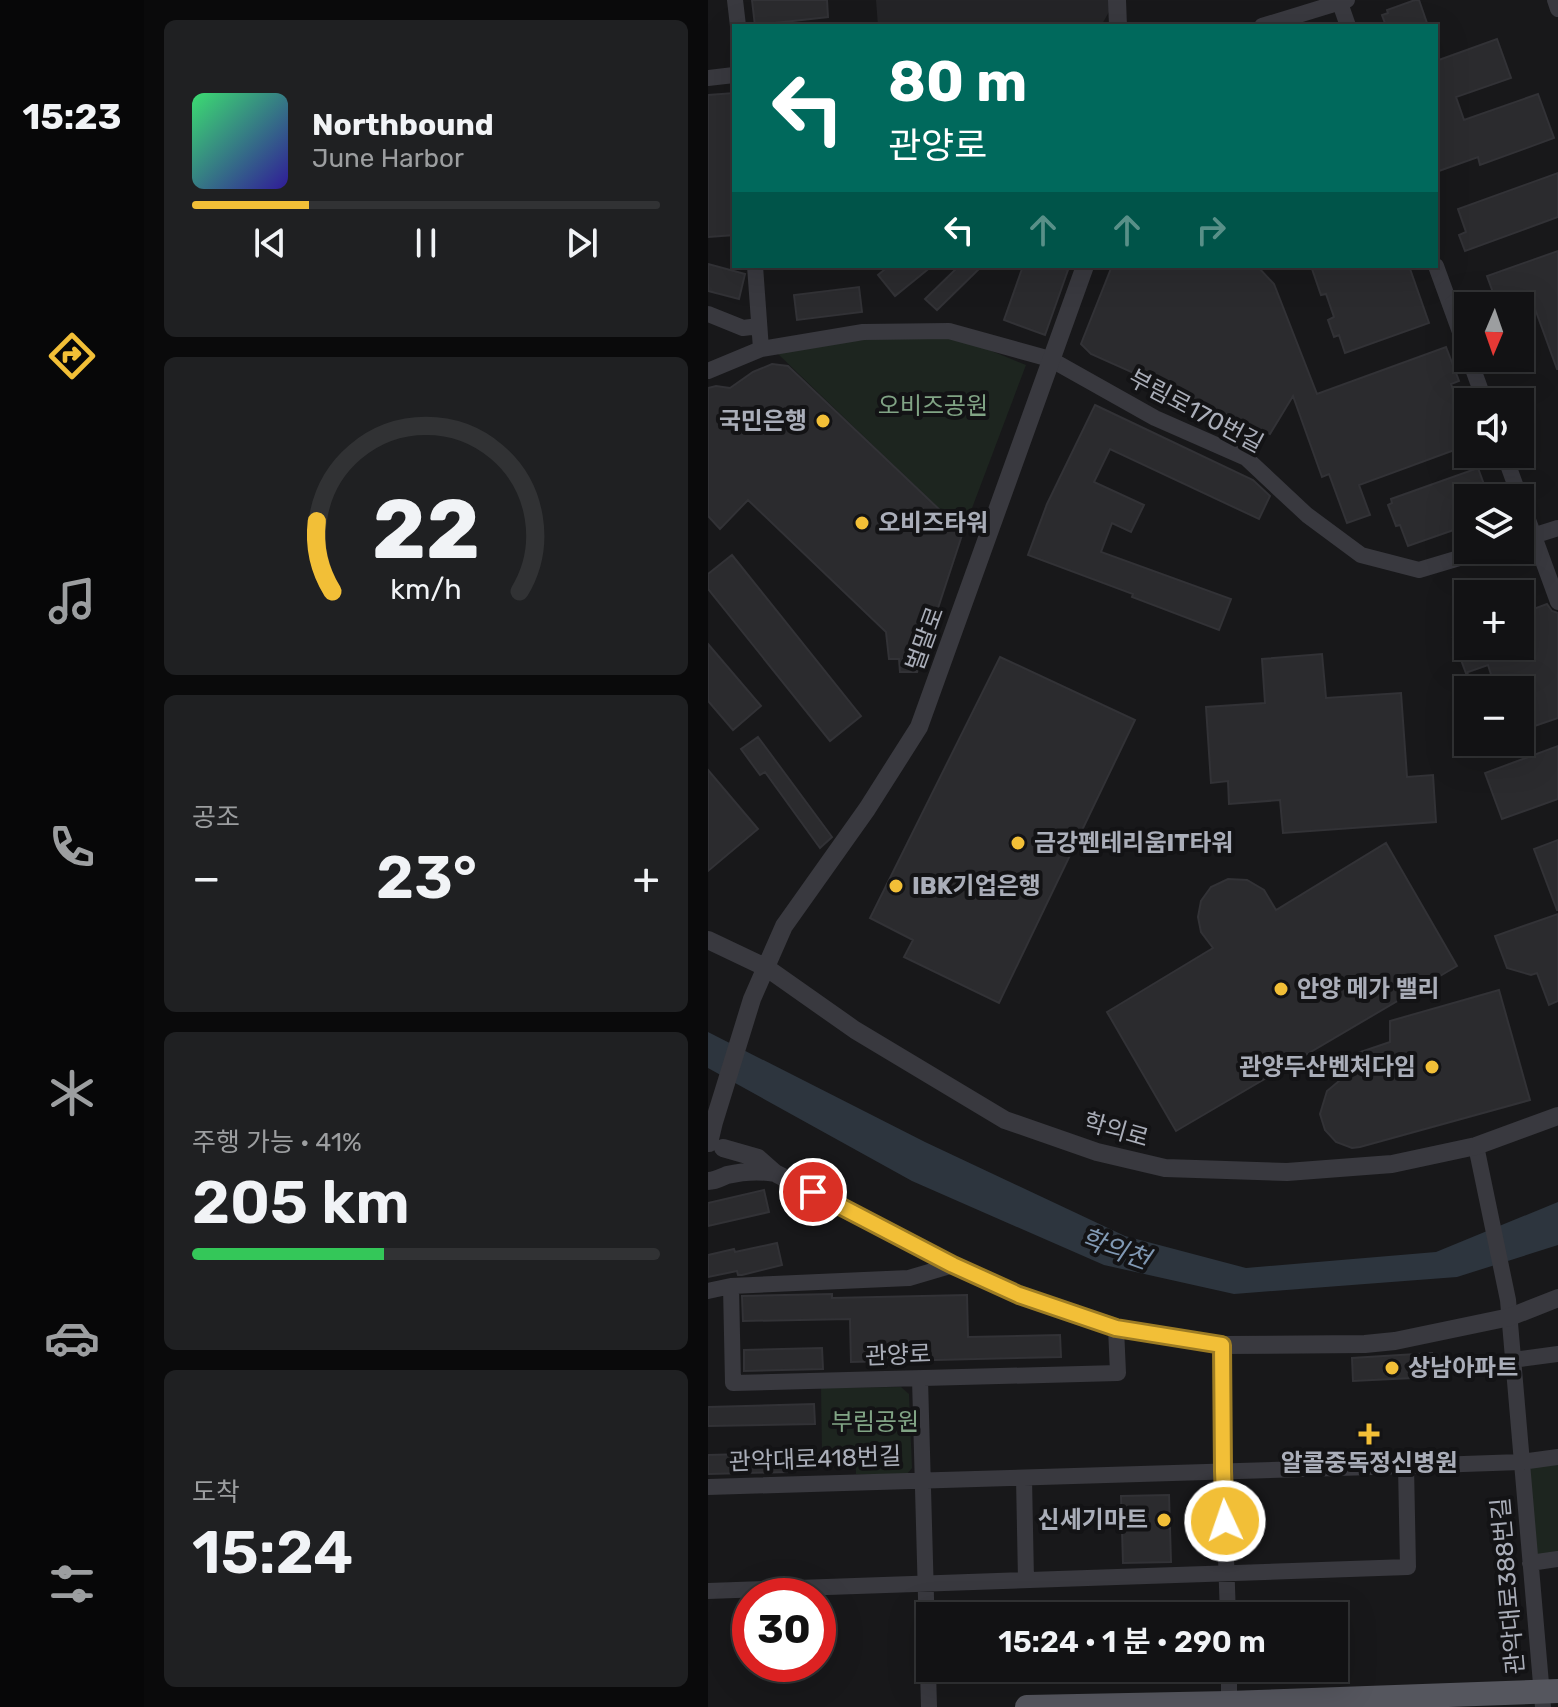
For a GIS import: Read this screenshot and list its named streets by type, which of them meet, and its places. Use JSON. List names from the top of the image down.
{
  "streets": {
    "street": [
      "부림로170번길",
      "벌말로",
      "학의로",
      "관양로",
      "관악대로418번길",
      "관악대로388번길"
    ]
  },
  "crossings": [
    ["부림로170번길", "벌말로"],
    ["벌말로", "학의로"],
    ["학의로", "관악대로388번길"],
    ["관양로", "관악대로418번길"],
    ["관악대로418번길", "관악대로388번길"]
  ],
  "water": ["학의천"],
  "parks": ["오비즈공원", "부림공원"],
  "places": {
    "other": [
      "국민은행",
      "오비즈타워",
      "금강펜테리움IT타워",
      "IBK기업은행",
      "안양 메가 밸리",
      "관양두산벤처다임",
      "상남아파트",
      "신세기마트"
    ],
    "health": ["알콜중독정신병원"]
  },
  "north": "bottom",
  "page": {
    "tabs": "15:23",
    "turn": ["80 m", "관양로"],
    "song": ["Northbound", "June Harbor"],
    "map_buttons": ["+", "−"],
    "tile": [
      "공조",
      ["주행 가능 · 41%", "205 km"],
      ["도착", "15:24"]
    ],
    "heat": ["−", "23°", "+"],
    "limit": "30",
    "trip": "15:24 · 1 분 · 290 m",
    "gauge": ["22", "km/h"]
  }
}
